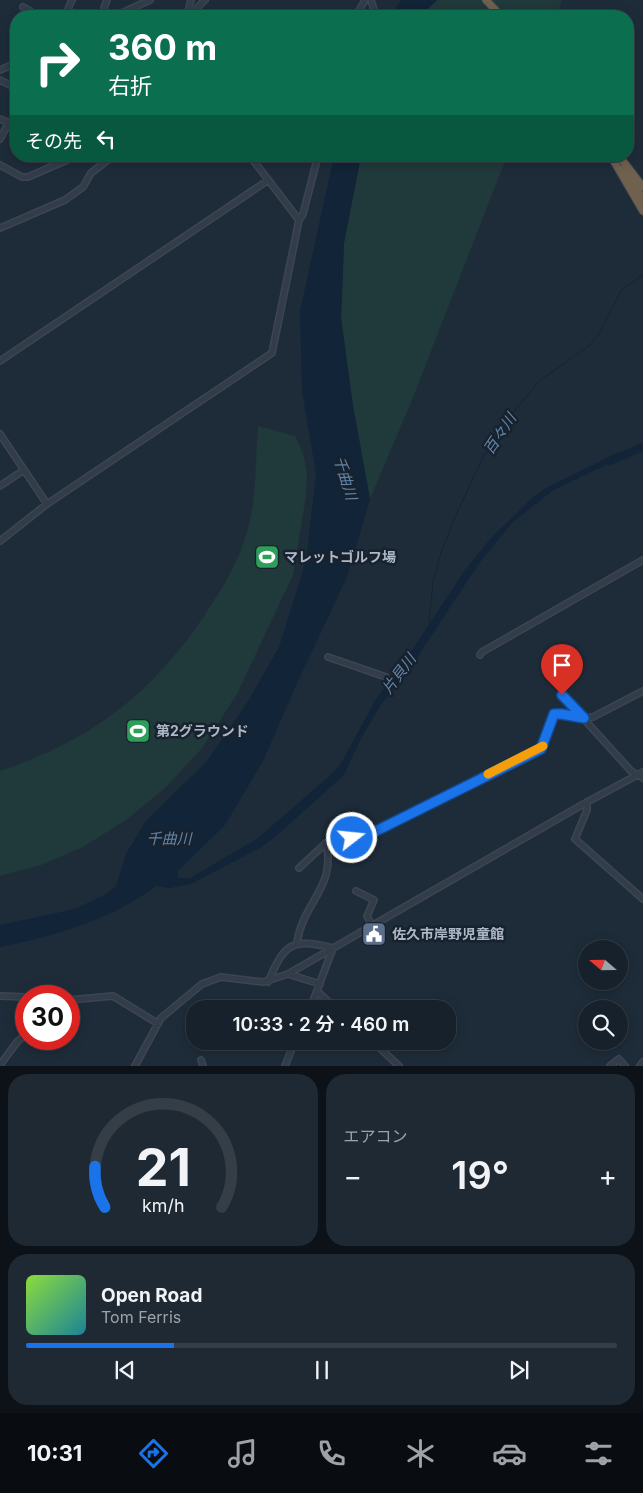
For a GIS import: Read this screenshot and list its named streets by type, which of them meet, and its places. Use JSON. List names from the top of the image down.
{
  "water": ["百々川", "千曲川", "片貝川"],
  "places": {
    "sports": ["マレットゴルフ場", "第2グラウンド"],
    "public building": ["佐久市岸野児童館"]
  },
  "north": "left",
  "page": {
    "turn": ["360 m", "右折"],
    "then": "その先",
    "limit": "30",
    "trip": "10:33 · 2 分 · 460 m",
    "tile": "エアコン",
    "heat": ["−", "19°", "+"],
    "song": ["Open Road", "Tom Ferris"],
    "tabs": "10:31",
    "gauge": ["21", "km/h"]
  }
}
